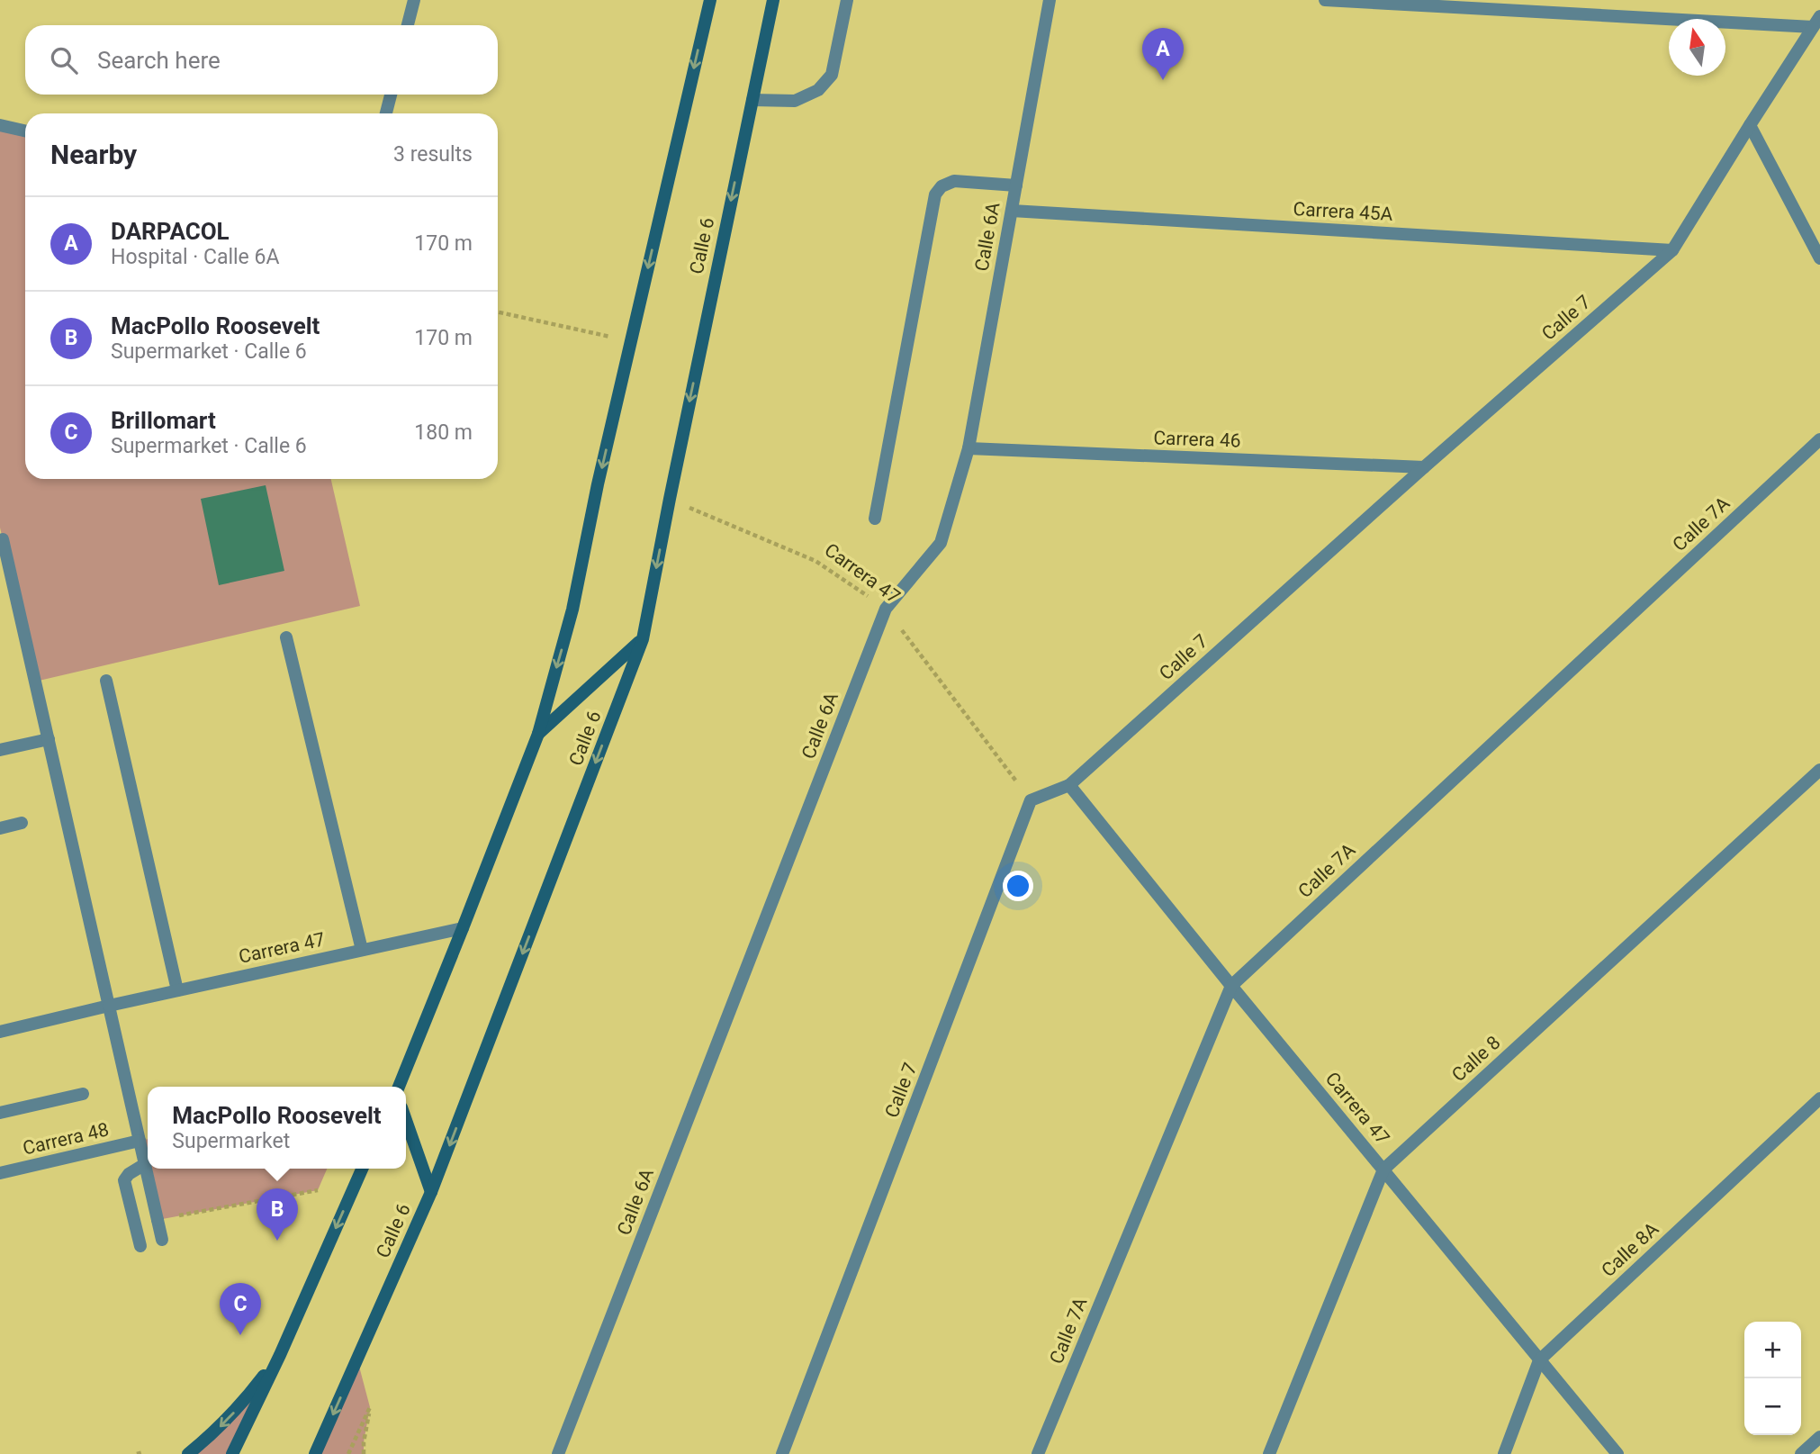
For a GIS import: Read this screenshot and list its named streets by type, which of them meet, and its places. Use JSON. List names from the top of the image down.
{
  "streets": {
    "main road": ["Calle 6"],
    "street": [
      "Carrera 45A",
      "Calle 6A",
      "Calle 7",
      "Carrera 46",
      "Calle 7A",
      "Carrera 47",
      "Calle 8",
      "Carrera 48",
      "Calle 8A"
    ]
  },
  "crossings": [
    ["Carrera 45A", "Calle 6A"],
    ["Carrera 45A", "Calle 7"],
    ["Calle 6A", "Carrera 46"],
    ["Calle 6A", "Carrera 47"],
    ["Calle 6", "Carrera 47"],
    ["Calle 7", "Carrera 46"],
    ["Calle 7", "Carrera 47"],
    ["Calle 7A", "Carrera 47"],
    ["Carrera 47", "Calle 8"],
    ["Carrera 47", "Calle 8A"]
  ],
  "north": "top",
  "page": {
    "search": "Search here",
    "pins": ["A", "B", "C"],
    "heading": ["Nearby", "3 results"],
    "list": [
      {
        "mark": "A",
        "name": "DARPACOL",
        "note": "Hospital · Calle 6A",
        "value": "170 m"
      },
      {
        "mark": "B",
        "name": "MacPollo Roosevelt",
        "note": "Supermarket · Calle 6",
        "value": "170 m"
      },
      {
        "mark": "C",
        "name": "Brillomart",
        "note": "Supermarket · Calle 6",
        "value": "180 m"
      }
    ],
    "popup": ["MacPollo Roosevelt", "Supermarket"],
    "map_buttons": ["+", "−"]
  }
}
